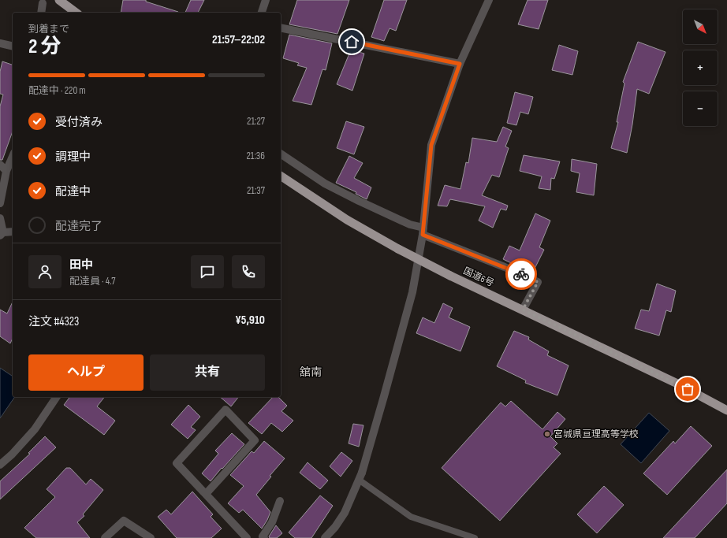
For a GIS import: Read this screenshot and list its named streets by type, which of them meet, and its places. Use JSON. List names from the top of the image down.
{
  "streets": {
    "highway": ["国道6号"]
  },
  "districts": ["舘南"],
  "places": ["宮城県亘理高等学校"],
  "north": "bottom right",
  "page": {
    "map_buttons": ["+", "−"],
    "heading": ["2 分", "到着まで", "21:57–22:02"],
    "panel": [
      "田中",
      "配達員 · 4.7",
      "注文 #4323",
      "¥5,910"
    ],
    "bar": "配達中 · 220 m",
    "list": [
      ["受付済み", "21:27"],
      ["調理中", "21:36"],
      ["配達中", "21:37"],
      "配達完了"
    ],
    "buttons": ["ヘルプ", "共有"]
  }
}
